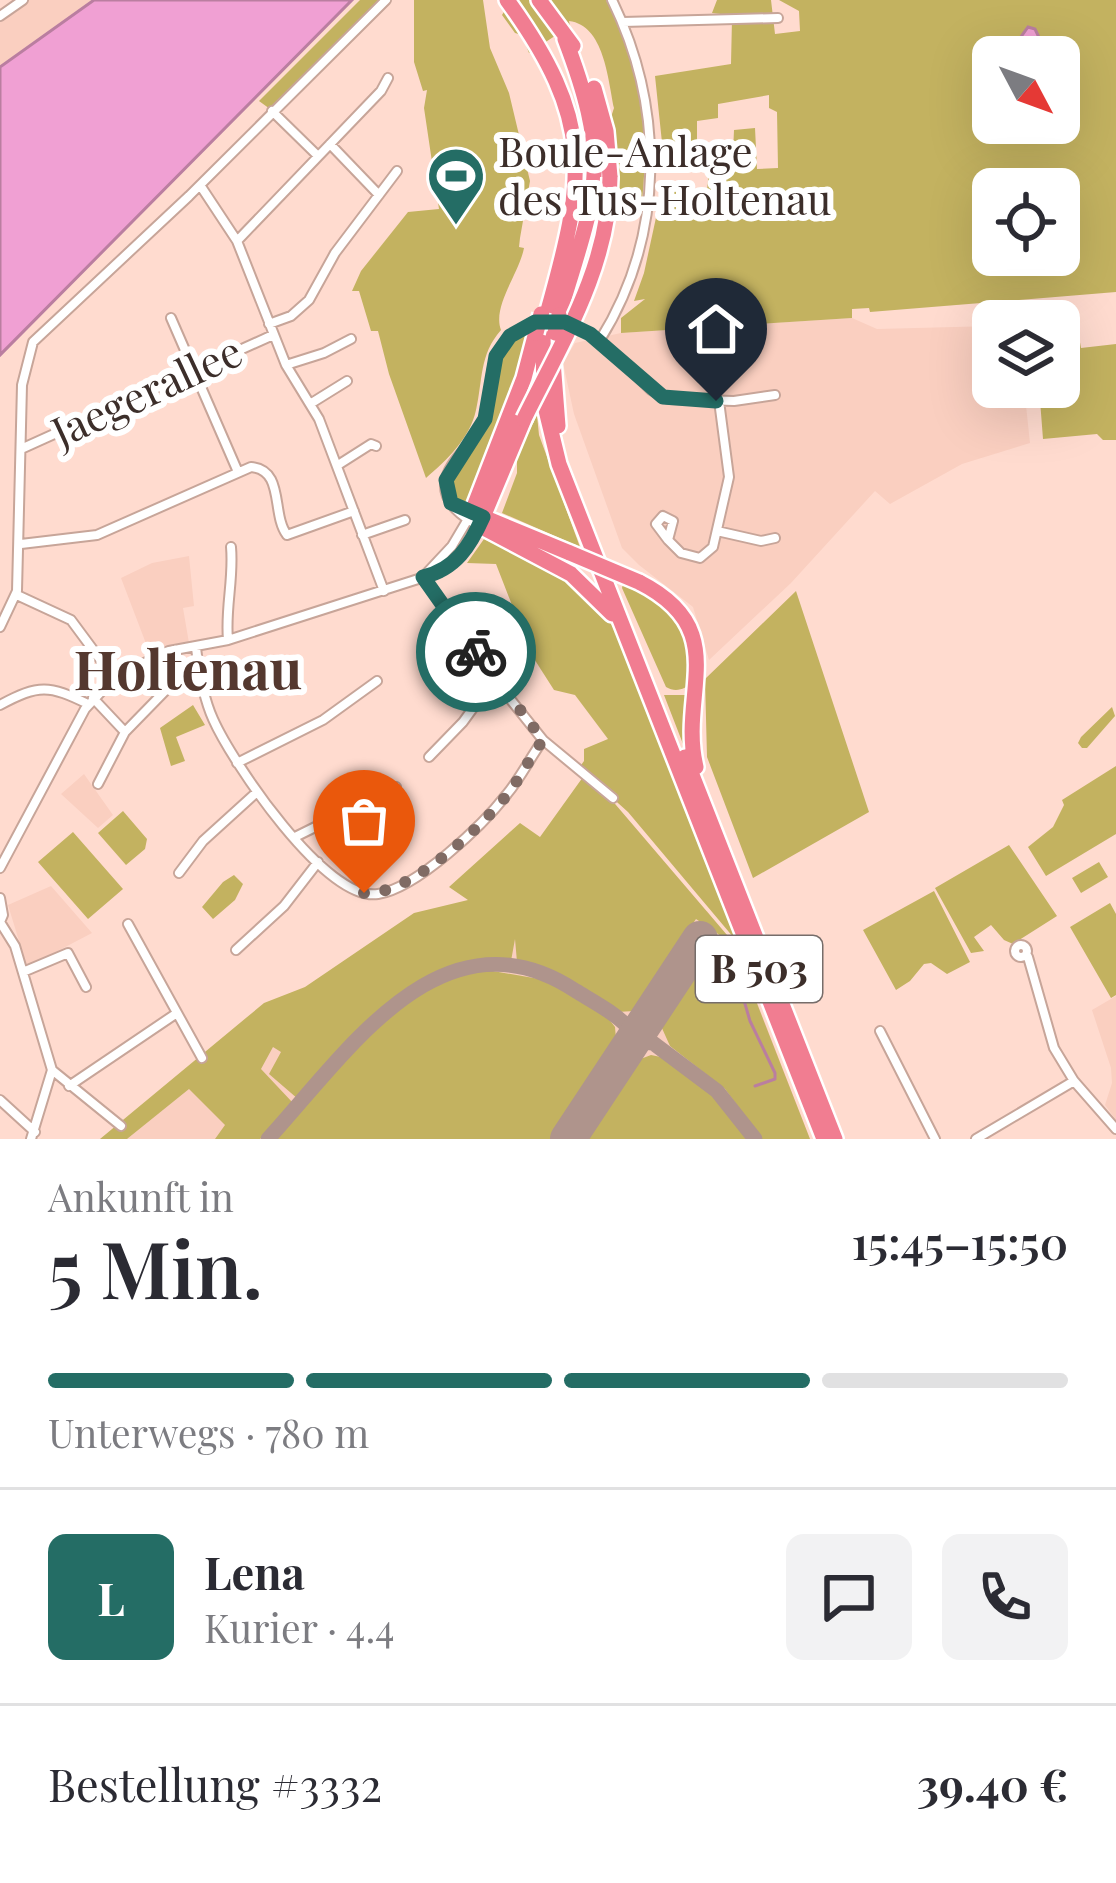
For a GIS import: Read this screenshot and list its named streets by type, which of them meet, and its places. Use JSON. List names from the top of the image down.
{
  "streets": {
    "highway": ["B 503"],
    "street": ["Jaegerallee"]
  },
  "districts": ["Holtenau"],
  "places": {
    "sports": ["Boule-Anlage des Tus-Holtenau"]
  },
  "north": "bottom right",
  "page": {
    "heading": ["5 Min.", "Ankunft in", "15:45–15:50"],
    "panel": [
      "Lena",
      "Kurier · 4.4",
      "Bestellung #3332",
      "39.40 €"
    ],
    "bar": "Unterwegs · 780 m",
    "round": "L"
  }
}
